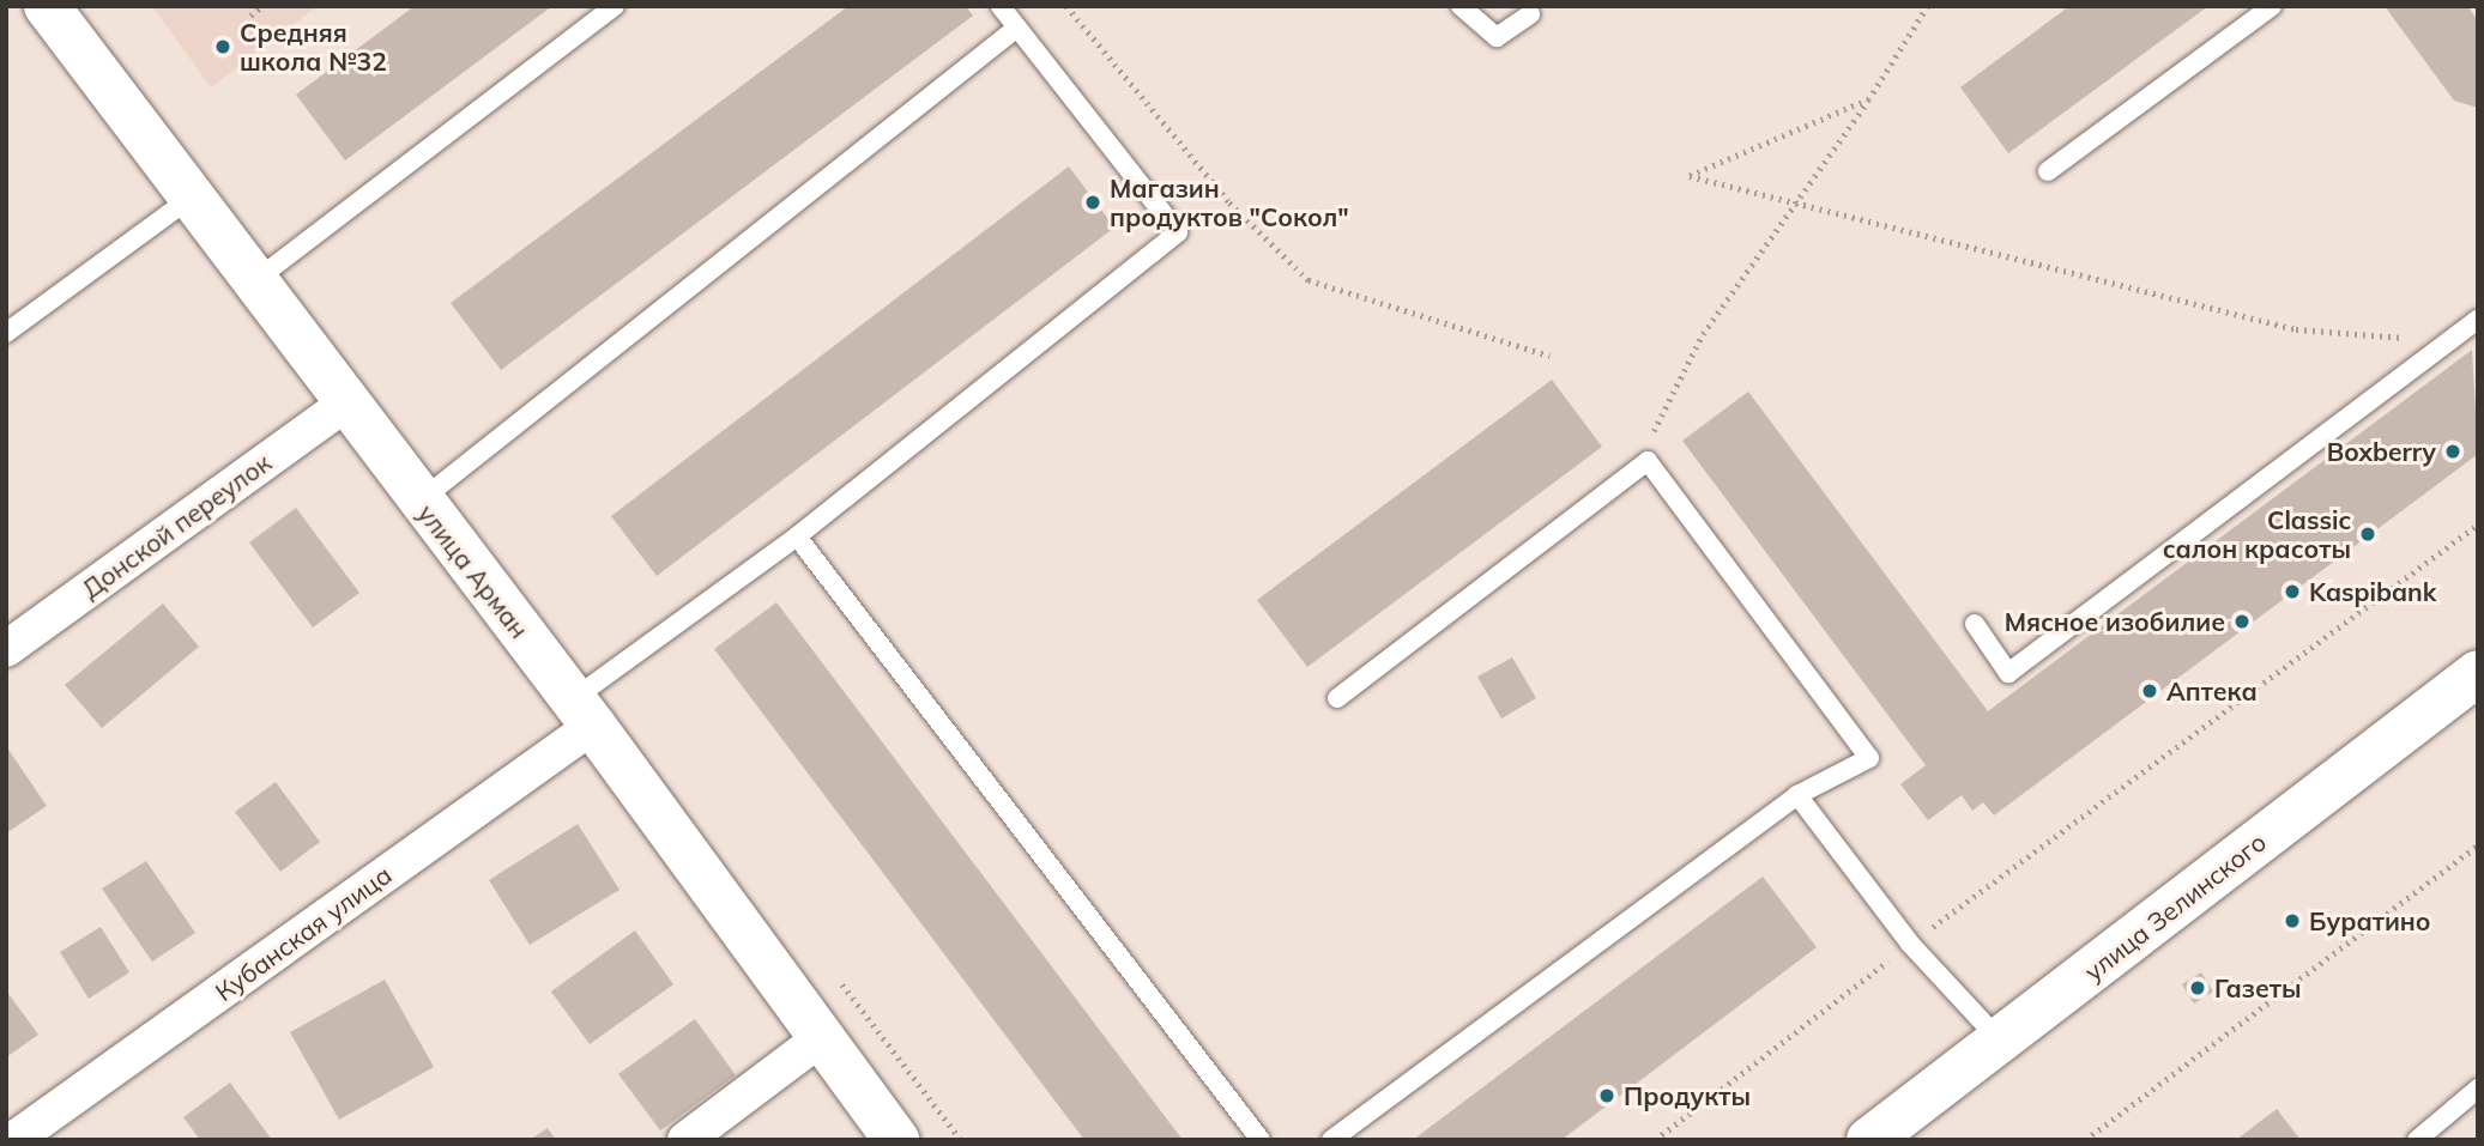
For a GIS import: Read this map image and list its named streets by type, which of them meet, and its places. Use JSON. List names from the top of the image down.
{
  "streets": {
    "street": [
      "Донской переулок",
      "улица Арман",
      "улица Зелинского",
      "Кубанская улица"
    ]
  },
  "crossings": [
    ["Донской переулок", "улица Арман"],
    ["улица Арман", "Кубанская улица"]
  ],
  "places": [
    "Средняя школа №32",
    "Магазин продуктов \"Сокол\"",
    "Boxberry",
    "Classic салон красоты",
    "Kaspibank",
    "Мясное изобилие",
    "Аптека",
    "Буратино",
    "Газеты",
    "Продукты"
  ]
}
